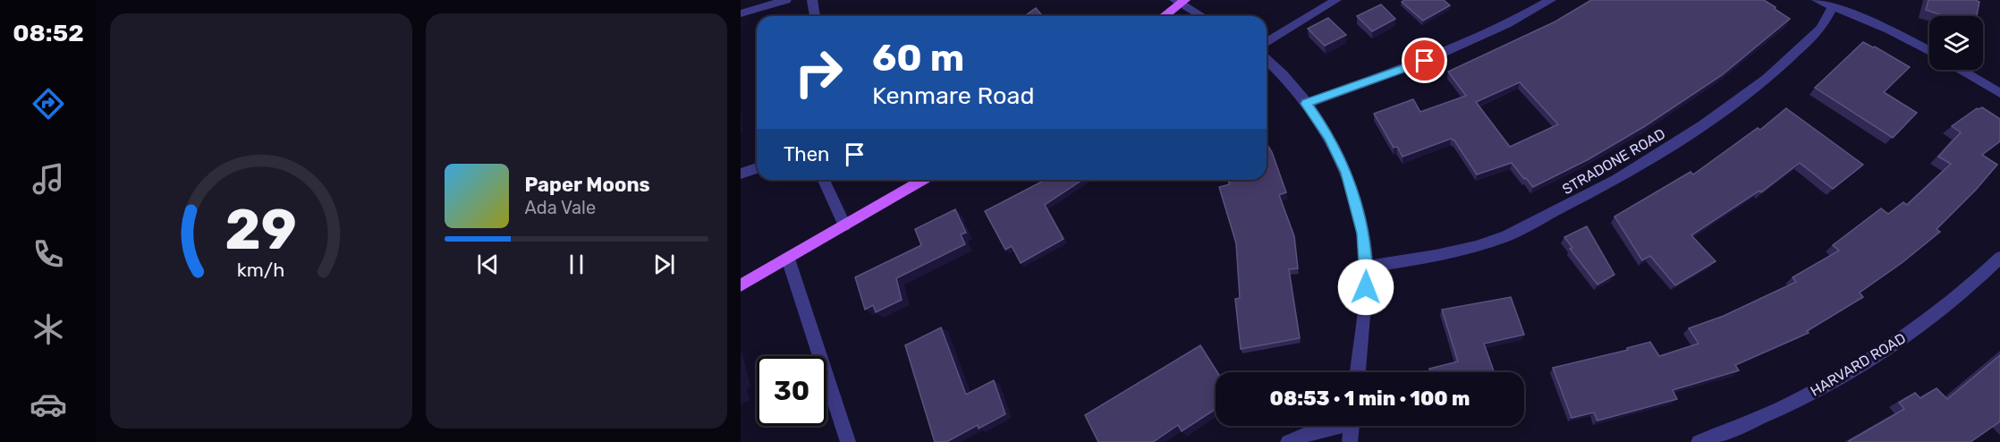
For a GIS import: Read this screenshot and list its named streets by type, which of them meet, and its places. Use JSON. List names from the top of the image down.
{
  "streets": {
    "street": ["STRADONE ROAD", "HARVARD ROAD"]
  },
  "page": {
    "tabs": "08:52",
    "turn": ["60 m", "Kenmare Road"],
    "then": "Then",
    "song": ["Paper Moons", "Ada Vale"],
    "limit": "30",
    "trip": "08:53 · 1 min · 100 m",
    "gauge": ["29", "km/h"]
  }
}
